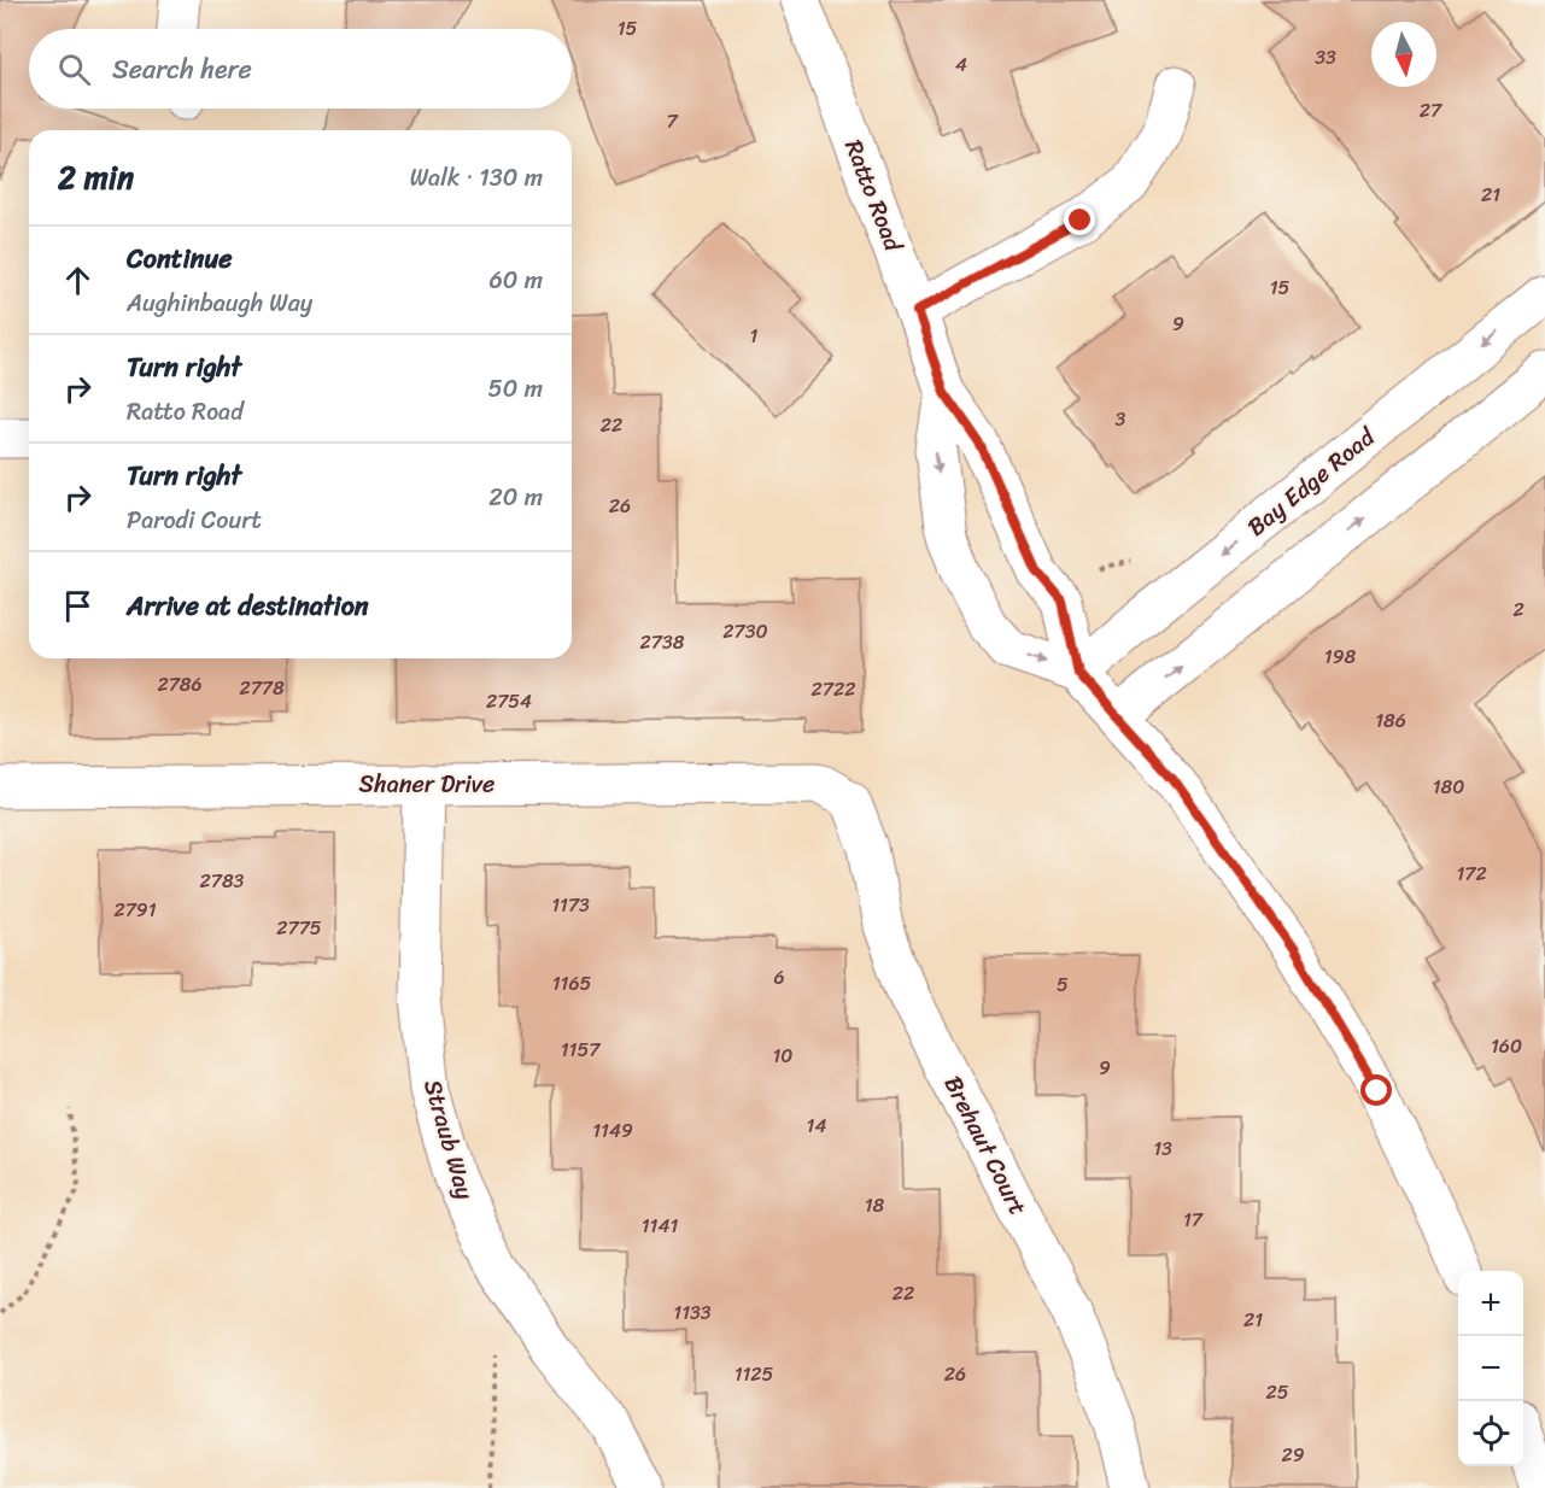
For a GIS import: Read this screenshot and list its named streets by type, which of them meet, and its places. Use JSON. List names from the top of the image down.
{
  "streets": {
    "street": [
      "Ratto Road",
      "Bay Edge Road",
      "Shaner Drive",
      "Straub Way",
      "Brehaut Court"
    ]
  },
  "crossings": [
    ["Ratto Road", "Bay Edge Road"],
    ["Shaner Drive", "Straub Way"],
    ["Shaner Drive", "Brehaut Court"]
  ],
  "house_numbers": [
    "15",
    "33",
    "4",
    "27",
    "7",
    "21",
    "15",
    "9",
    "1",
    "3",
    "22",
    "26",
    "2",
    "2730",
    "2738",
    "198",
    "2786",
    "2778",
    "2722",
    "2754",
    "186",
    "180",
    "172",
    "2783",
    "1173",
    "2791",
    "2775",
    "6",
    "1165",
    "5",
    "160",
    "1157",
    "10",
    "9",
    "14",
    "1149",
    "13",
    "18",
    "17",
    "1141",
    "22",
    "1133",
    "21",
    "1125",
    "26",
    "25",
    "29"
  ],
  "north": "bottom",
  "page": {
    "search": "Search here",
    "heading": ["2 min", "Walk · 130 m"],
    "list": [
      ["Continue", "Aughinbaugh Way", "60 m"],
      ["Turn right", "Ratto Road", "50 m"],
      ["Turn right", "Parodi Court", "20 m"],
      "Arrive at destination"
    ],
    "map_buttons": ["+", "−"]
  }
}
